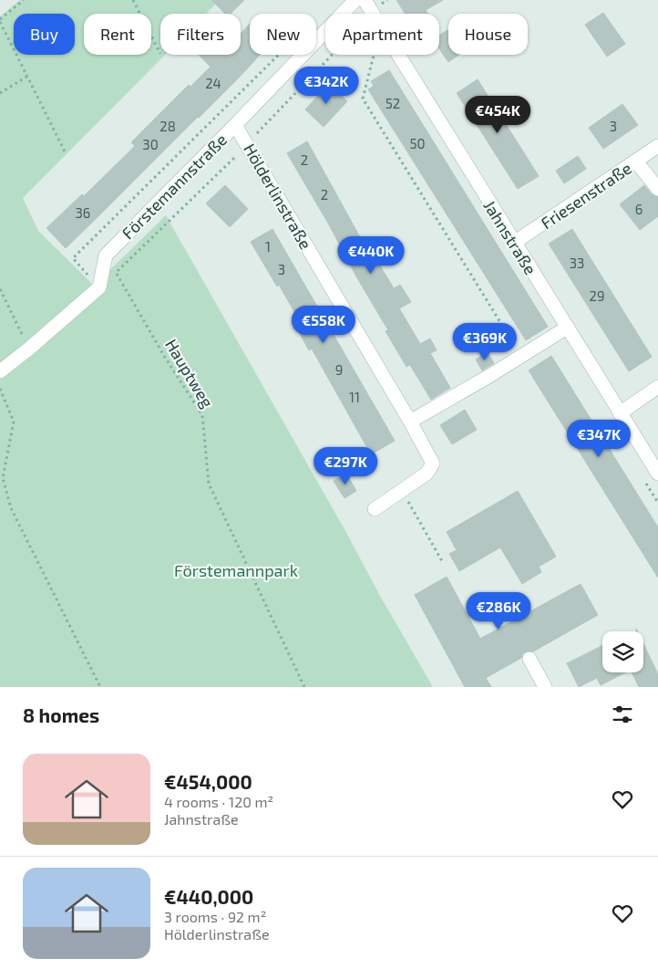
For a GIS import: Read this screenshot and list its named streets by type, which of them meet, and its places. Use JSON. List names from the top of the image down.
{
  "streets": {
    "street": [
      "Förstemannstraße",
      "Friesenstraße",
      "Hölderlinstraße",
      "Jahnstraße"
    ],
    "path": ["Hauptweg"]
  },
  "crossings": [
    ["Förstemannstraße", "Hölderlinstraße"],
    ["Förstemannstraße", "Hauptweg"],
    ["Friesenstraße", "Jahnstraße"]
  ],
  "parks": ["Förstemannpark"],
  "house_numbers": [
    "24",
    "52",
    "28",
    "3",
    "50",
    "30",
    "2",
    "2",
    "6",
    "36",
    "1",
    "33",
    "3",
    "29",
    "9",
    "11"
  ],
  "page": {
    "chip": [
      "Buy",
      "Rent",
      "Filters",
      "New",
      "Apartment",
      "House"
    ],
    "price": [
      "€342K",
      "€454K",
      "€440K",
      "€558K",
      "€369K",
      "€347K",
      "€297K",
      "€286K"
    ],
    "heading": "8 homes",
    "list": [
      {
        "name": "€454,000",
        "note": "4 rooms · 120 m² · Jahnstraße"
      },
      {
        "name": "€440,000",
        "note": "3 rooms · 92 m² · Hölderlinstraße"
      }
    ]
  }
}
